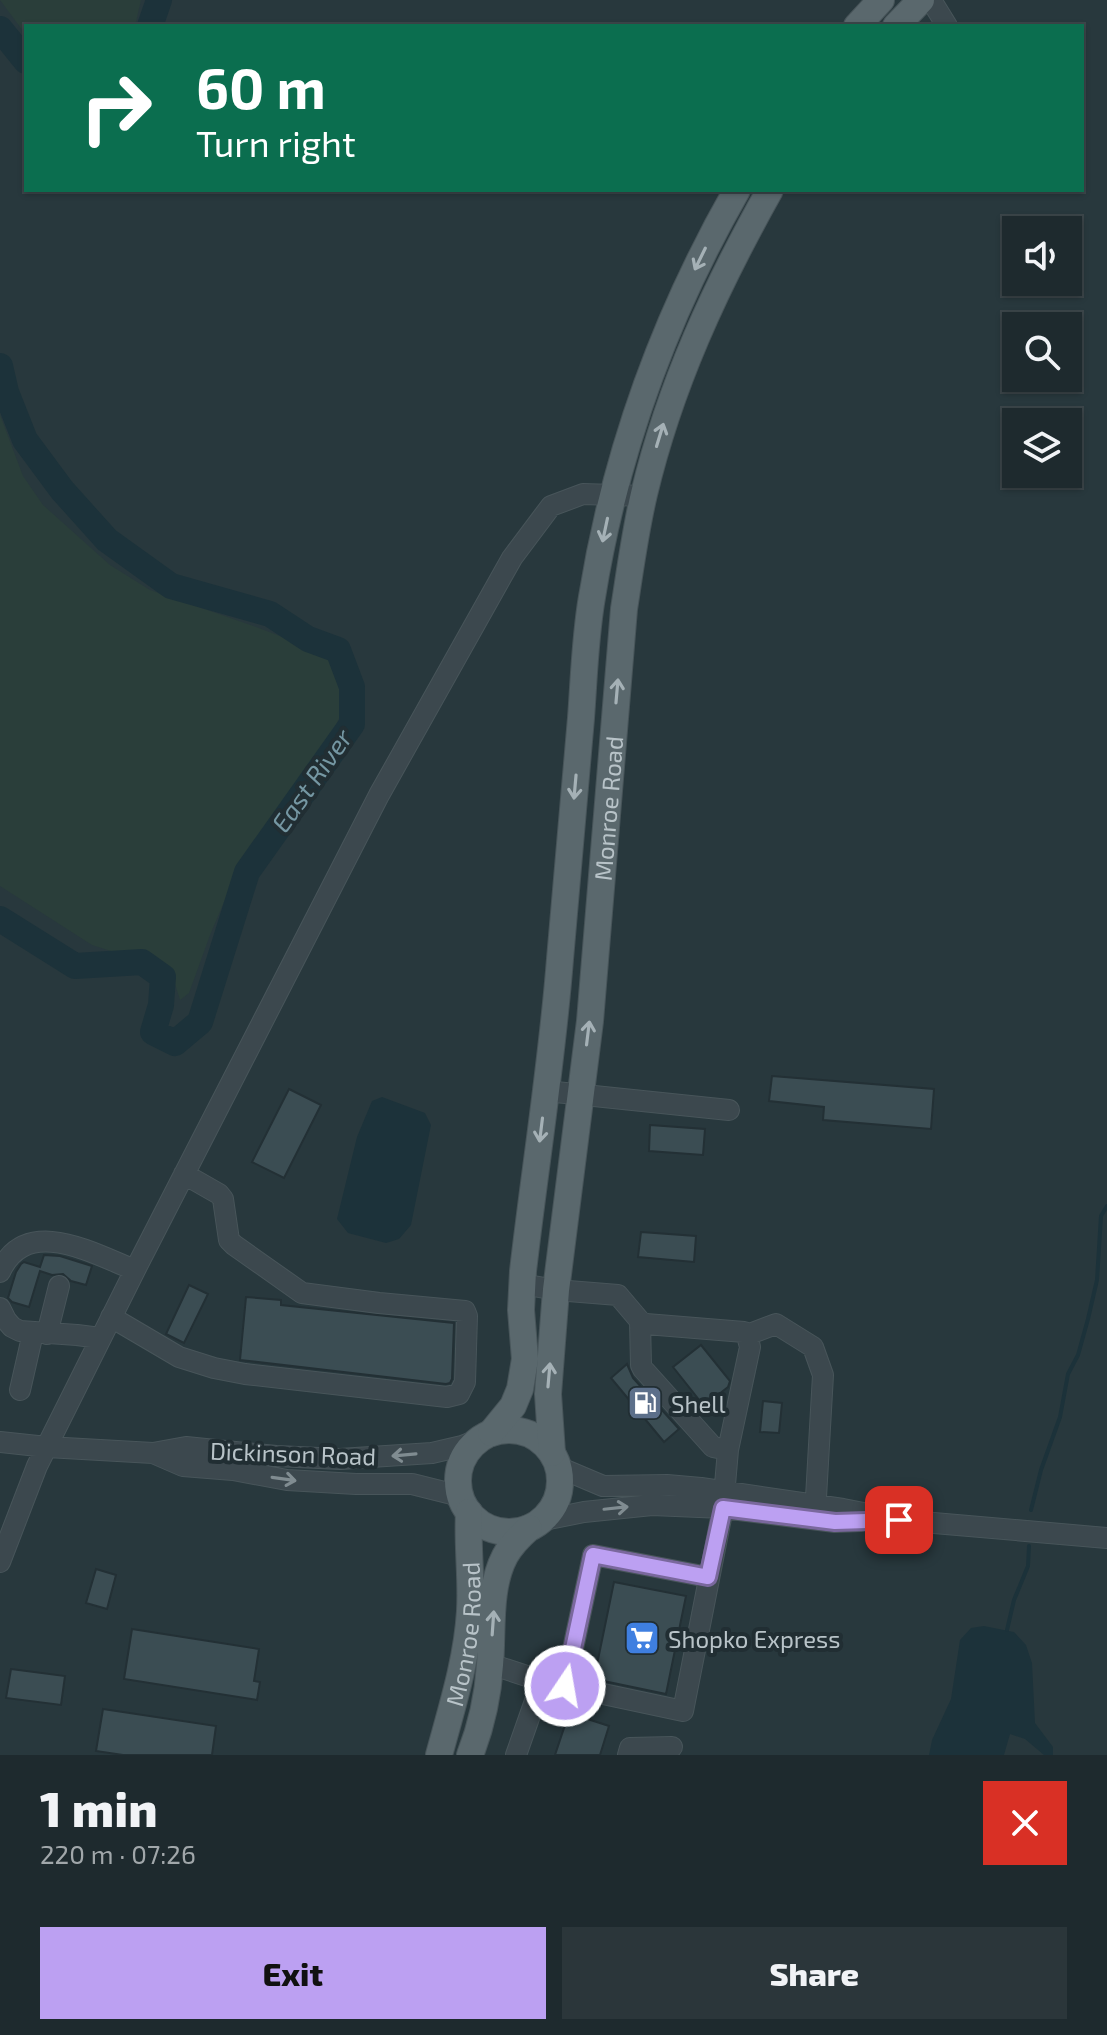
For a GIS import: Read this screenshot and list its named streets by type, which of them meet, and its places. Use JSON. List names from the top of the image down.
{
  "streets": {
    "main road": ["Monroe Road"],
    "street": ["Dickinson Road"]
  },
  "crossings": [
    ["Monroe Road", "Dickinson Road"]
  ],
  "water": ["East River"],
  "places": {
    "fuel station": ["Shell"],
    "supermarket": ["Shopko Express"]
  },
  "page": {
    "turn": ["60 m", "Turn right"],
    "heading": ["1 min", "220 m · 07:26"],
    "buttons": ["Exit", "Share"]
  }
}
